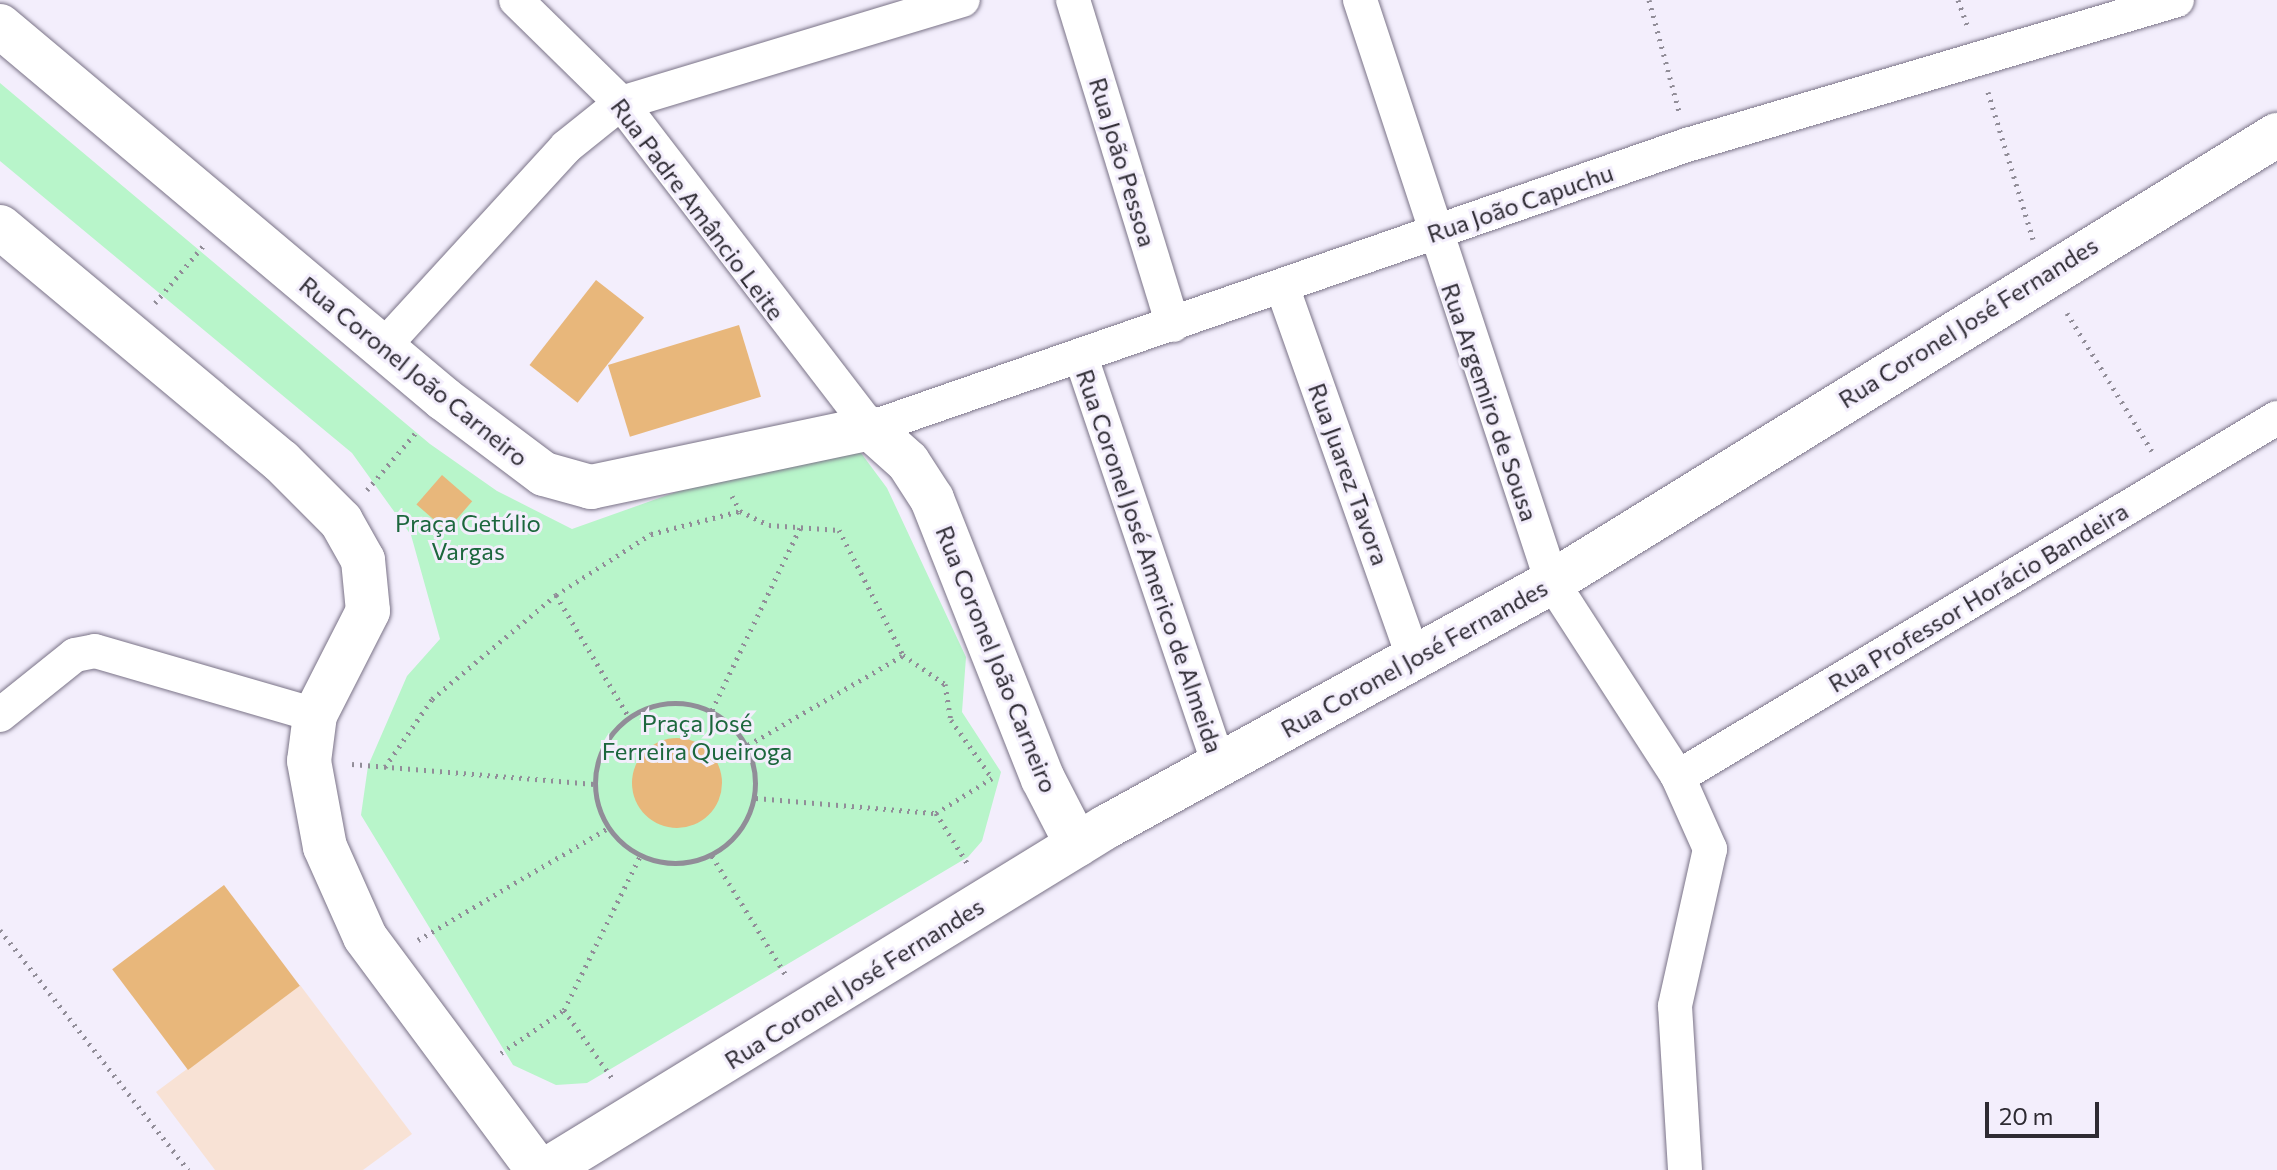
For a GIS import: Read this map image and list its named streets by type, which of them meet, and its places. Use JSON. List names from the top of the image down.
{
  "streets": {
    "main road": ["Rua Coronel José Fernandes", "Rua Coronel João Carneiro"],
    "street": [
      "Rua João Pessoa",
      "Rua João Capuchu",
      "Rua Padre Amâncio Leite",
      "Rua Argemiro de Sousa",
      "Rua Juarez Tavora",
      "Rua Coronel José Americo de Almeida",
      "Rua Professor Horácio Bandeira"
    ]
  },
  "crossings": [
    ["Rua João Pessoa", "Rua João Capuchu"],
    ["Rua João Capuchu", "Rua Padre Amâncio Leite"],
    ["Rua João Capuchu", "Rua Coronel João Carneiro"],
    ["Rua João Capuchu", "Rua Argemiro de Sousa"],
    ["Rua João Capuchu", "Rua Juarez Tavora"],
    ["Rua João Capuchu", "Rua Coronel José Americo de Almeida"],
    ["Rua Padre Amâncio Leite", "Rua Coronel João Carneiro"],
    ["Rua Coronel José Fernandes", "Rua Coronel João Carneiro"],
    ["Rua Coronel José Fernandes", "Rua Argemiro de Sousa"],
    ["Rua Coronel José Fernandes", "Rua Juarez Tavora"],
    ["Rua Coronel José Fernandes", "Rua Coronel José Americo de Almeida"],
    ["Rua Argemiro de Sousa", "Rua Professor Horácio Bandeira"]
  ],
  "parks": ["Praça Getúlio Vargas", "Praça José Ferreira Queiroga"],
  "scale_bar": "20 m"
}
